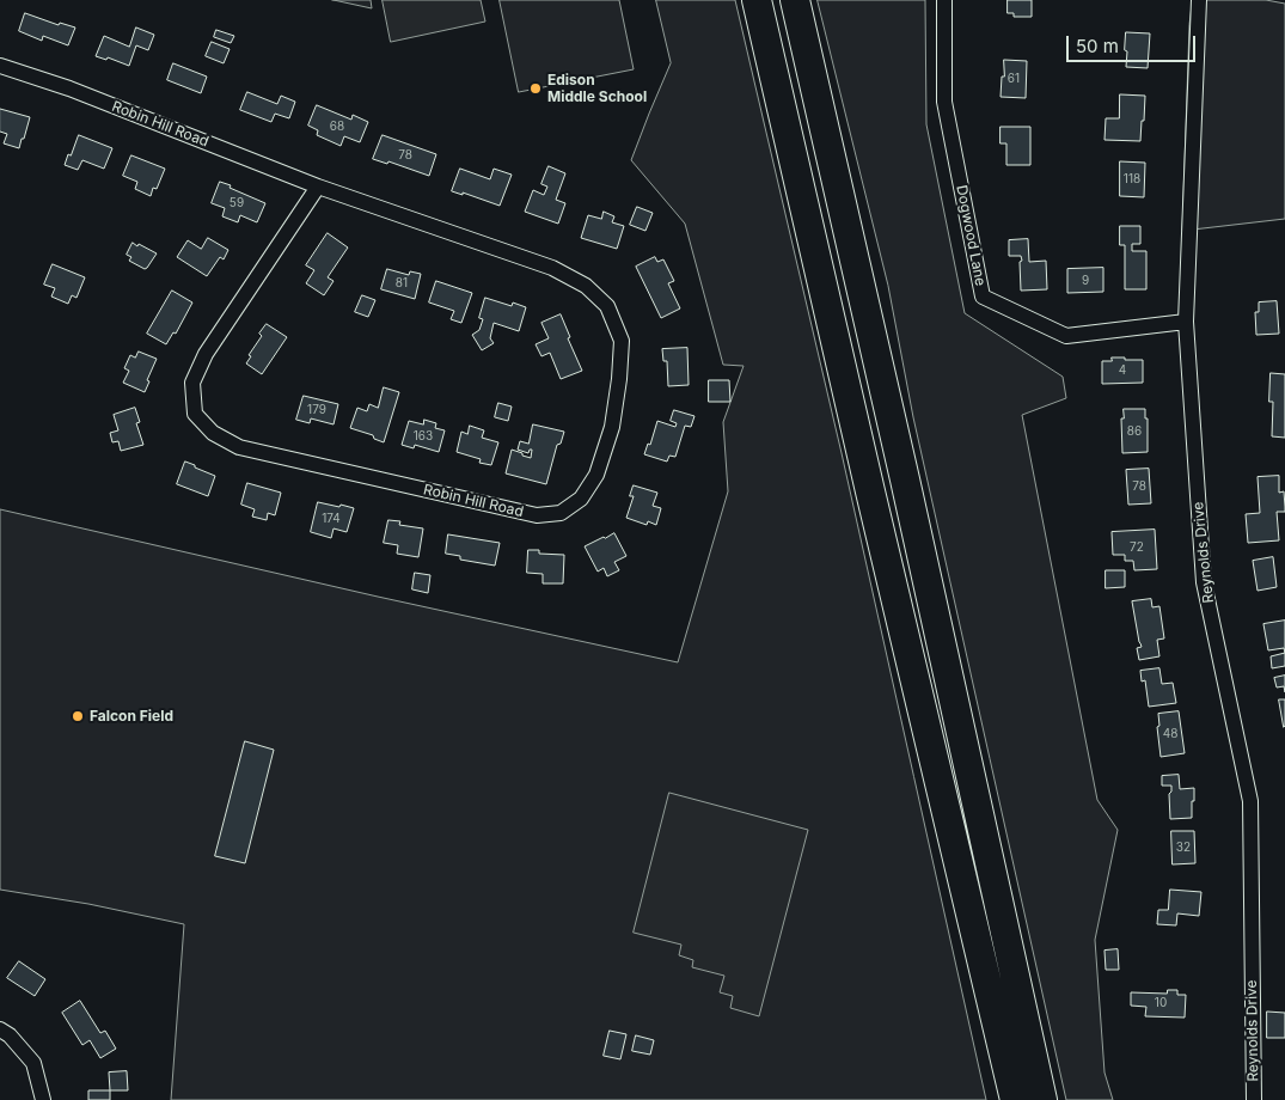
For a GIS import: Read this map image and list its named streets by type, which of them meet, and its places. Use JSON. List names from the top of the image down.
{
  "streets": {
    "street": ["Robin Hill Road", "Dogwood Lane", "Reynolds Drive"]
  },
  "crossings": [
    ["Dogwood Lane", "Reynolds Drive"]
  ],
  "places": ["Edison Middle School", "Falcon Field"],
  "house_numbers": [
    "61",
    "68",
    "78",
    "118",
    "59",
    "9",
    "81",
    "4",
    "179",
    "86",
    "163",
    "78",
    "174",
    "72",
    "48",
    "32",
    "10"
  ],
  "scale_bar": "50 m"
}
